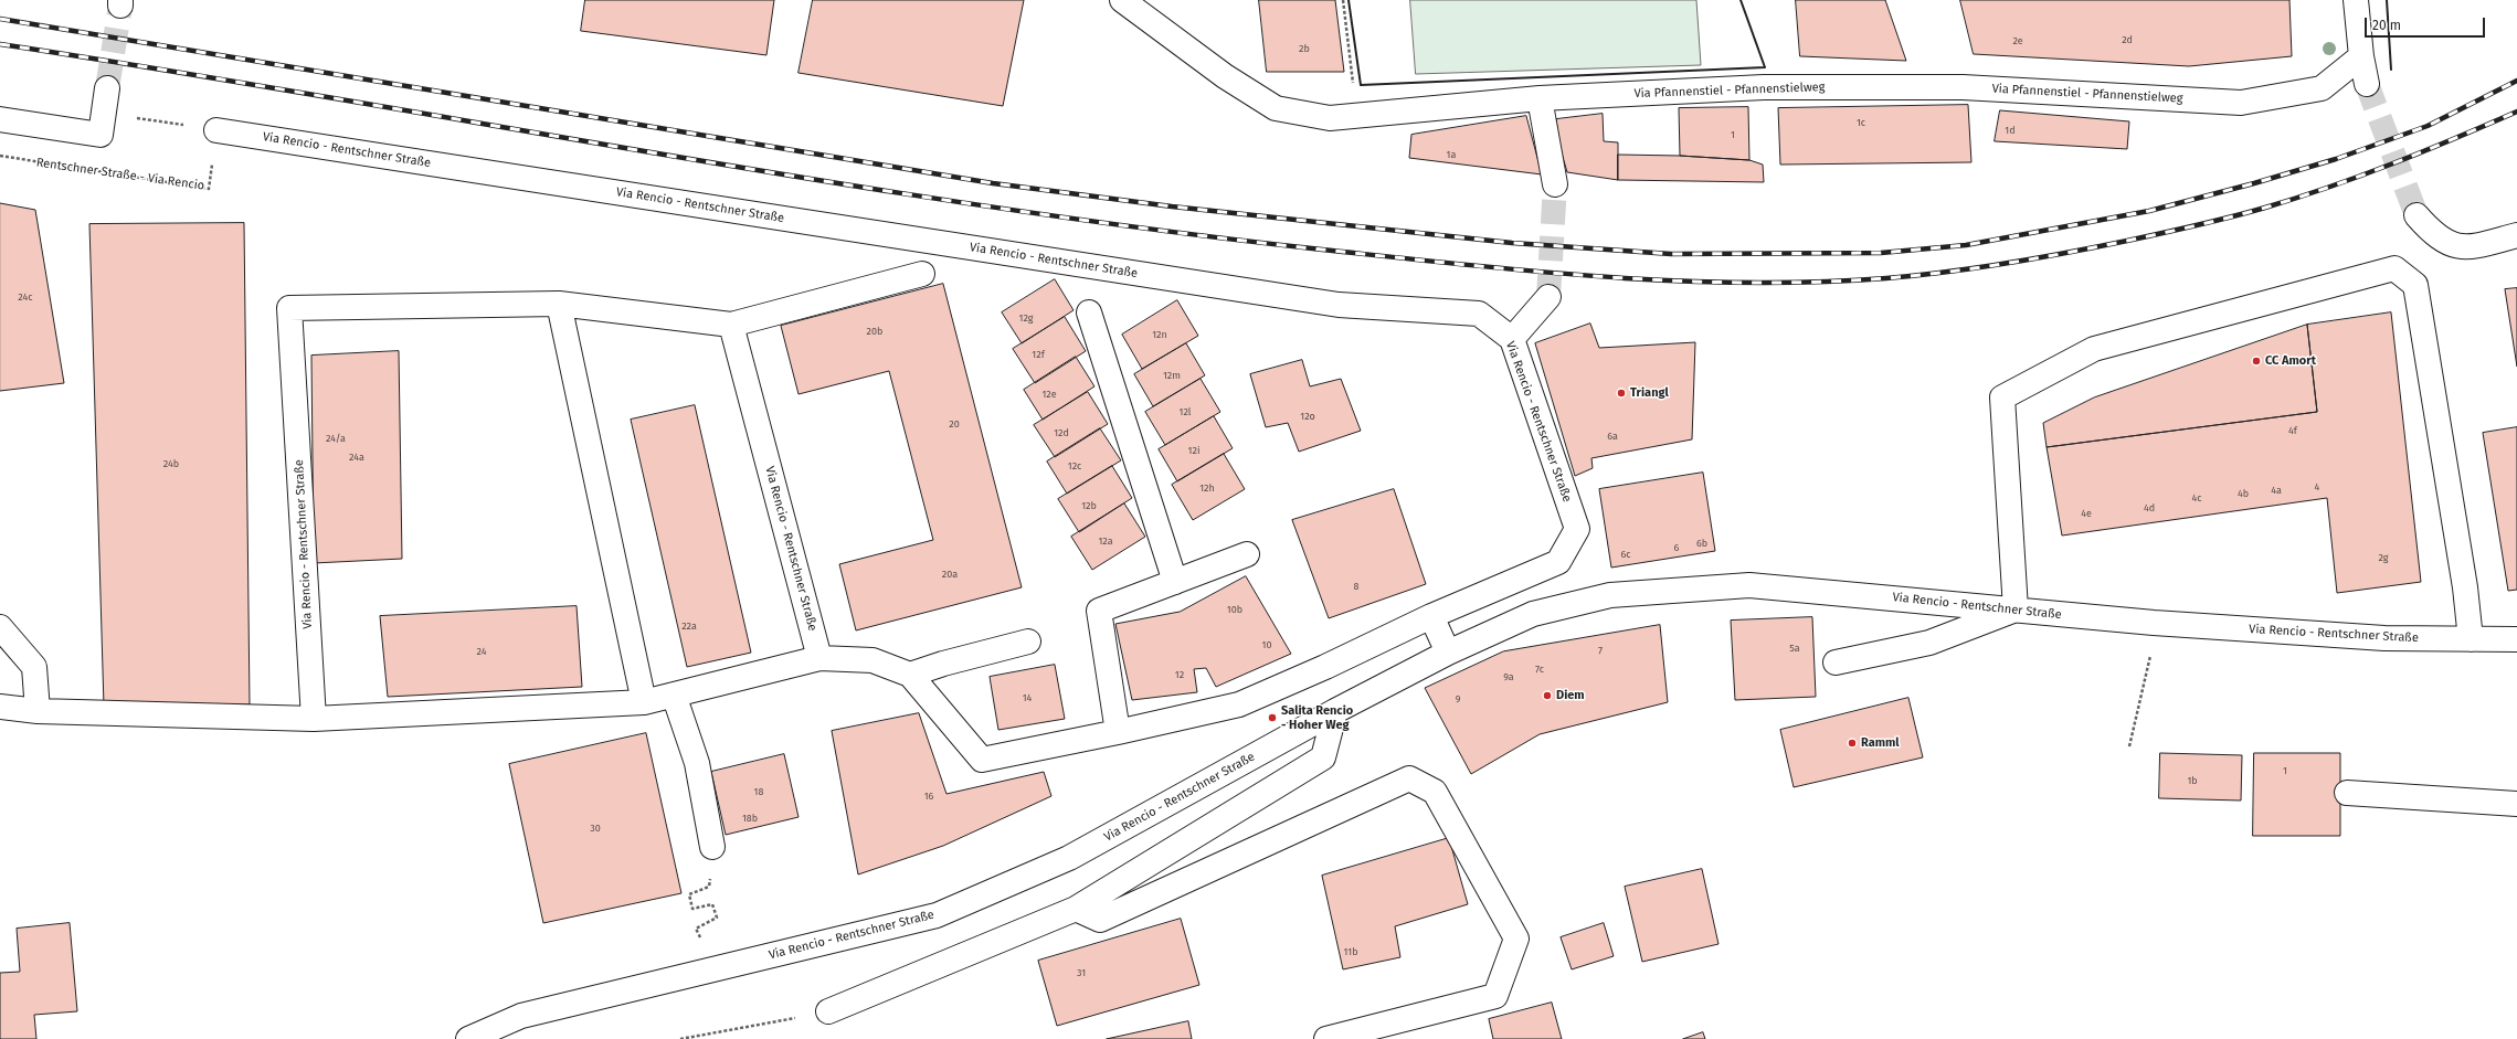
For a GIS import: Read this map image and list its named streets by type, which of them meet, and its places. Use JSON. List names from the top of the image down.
{
  "streets": {
    "street": ["Via Pfannenstiel - Pfannenstielweg", "Via Rencio - Rentschner Straße"],
    "path": ["Rentschner Straße - Via Rencio"]
  },
  "crossings": [
    ["Via Rencio - Rentschner Straße", "Rentschner Straße - Via Rencio"]
  ],
  "places": [
    "CC Amort",
    "Triangl",
    "Diem",
    "Salita Rencio - Hoher Weg",
    "Ramml"
  ],
  "house_numbers": [
    "2d",
    "2e",
    "2b",
    "1c",
    "1d",
    "1",
    "1a",
    "24c",
    "12g",
    "20b",
    "12n",
    "12f",
    "12m",
    "12e",
    "12l",
    "12o",
    "20",
    "4f",
    "12d",
    "6a",
    "24/a",
    "12i",
    "24a",
    "24b",
    "12c",
    "4",
    "12h",
    "4a",
    "4b",
    "4c",
    "12b",
    "4d",
    "4e",
    "12a",
    "6b",
    "6",
    "6c",
    "2g",
    "20a",
    "8",
    "10b",
    "22a",
    "10",
    "5a",
    "7",
    "24",
    "7c",
    "12",
    "9a",
    "14",
    "9",
    "1",
    "1b",
    "18",
    "16",
    "18b",
    "30",
    "11b",
    "31"
  ],
  "scale_bar": "20 m"
}
